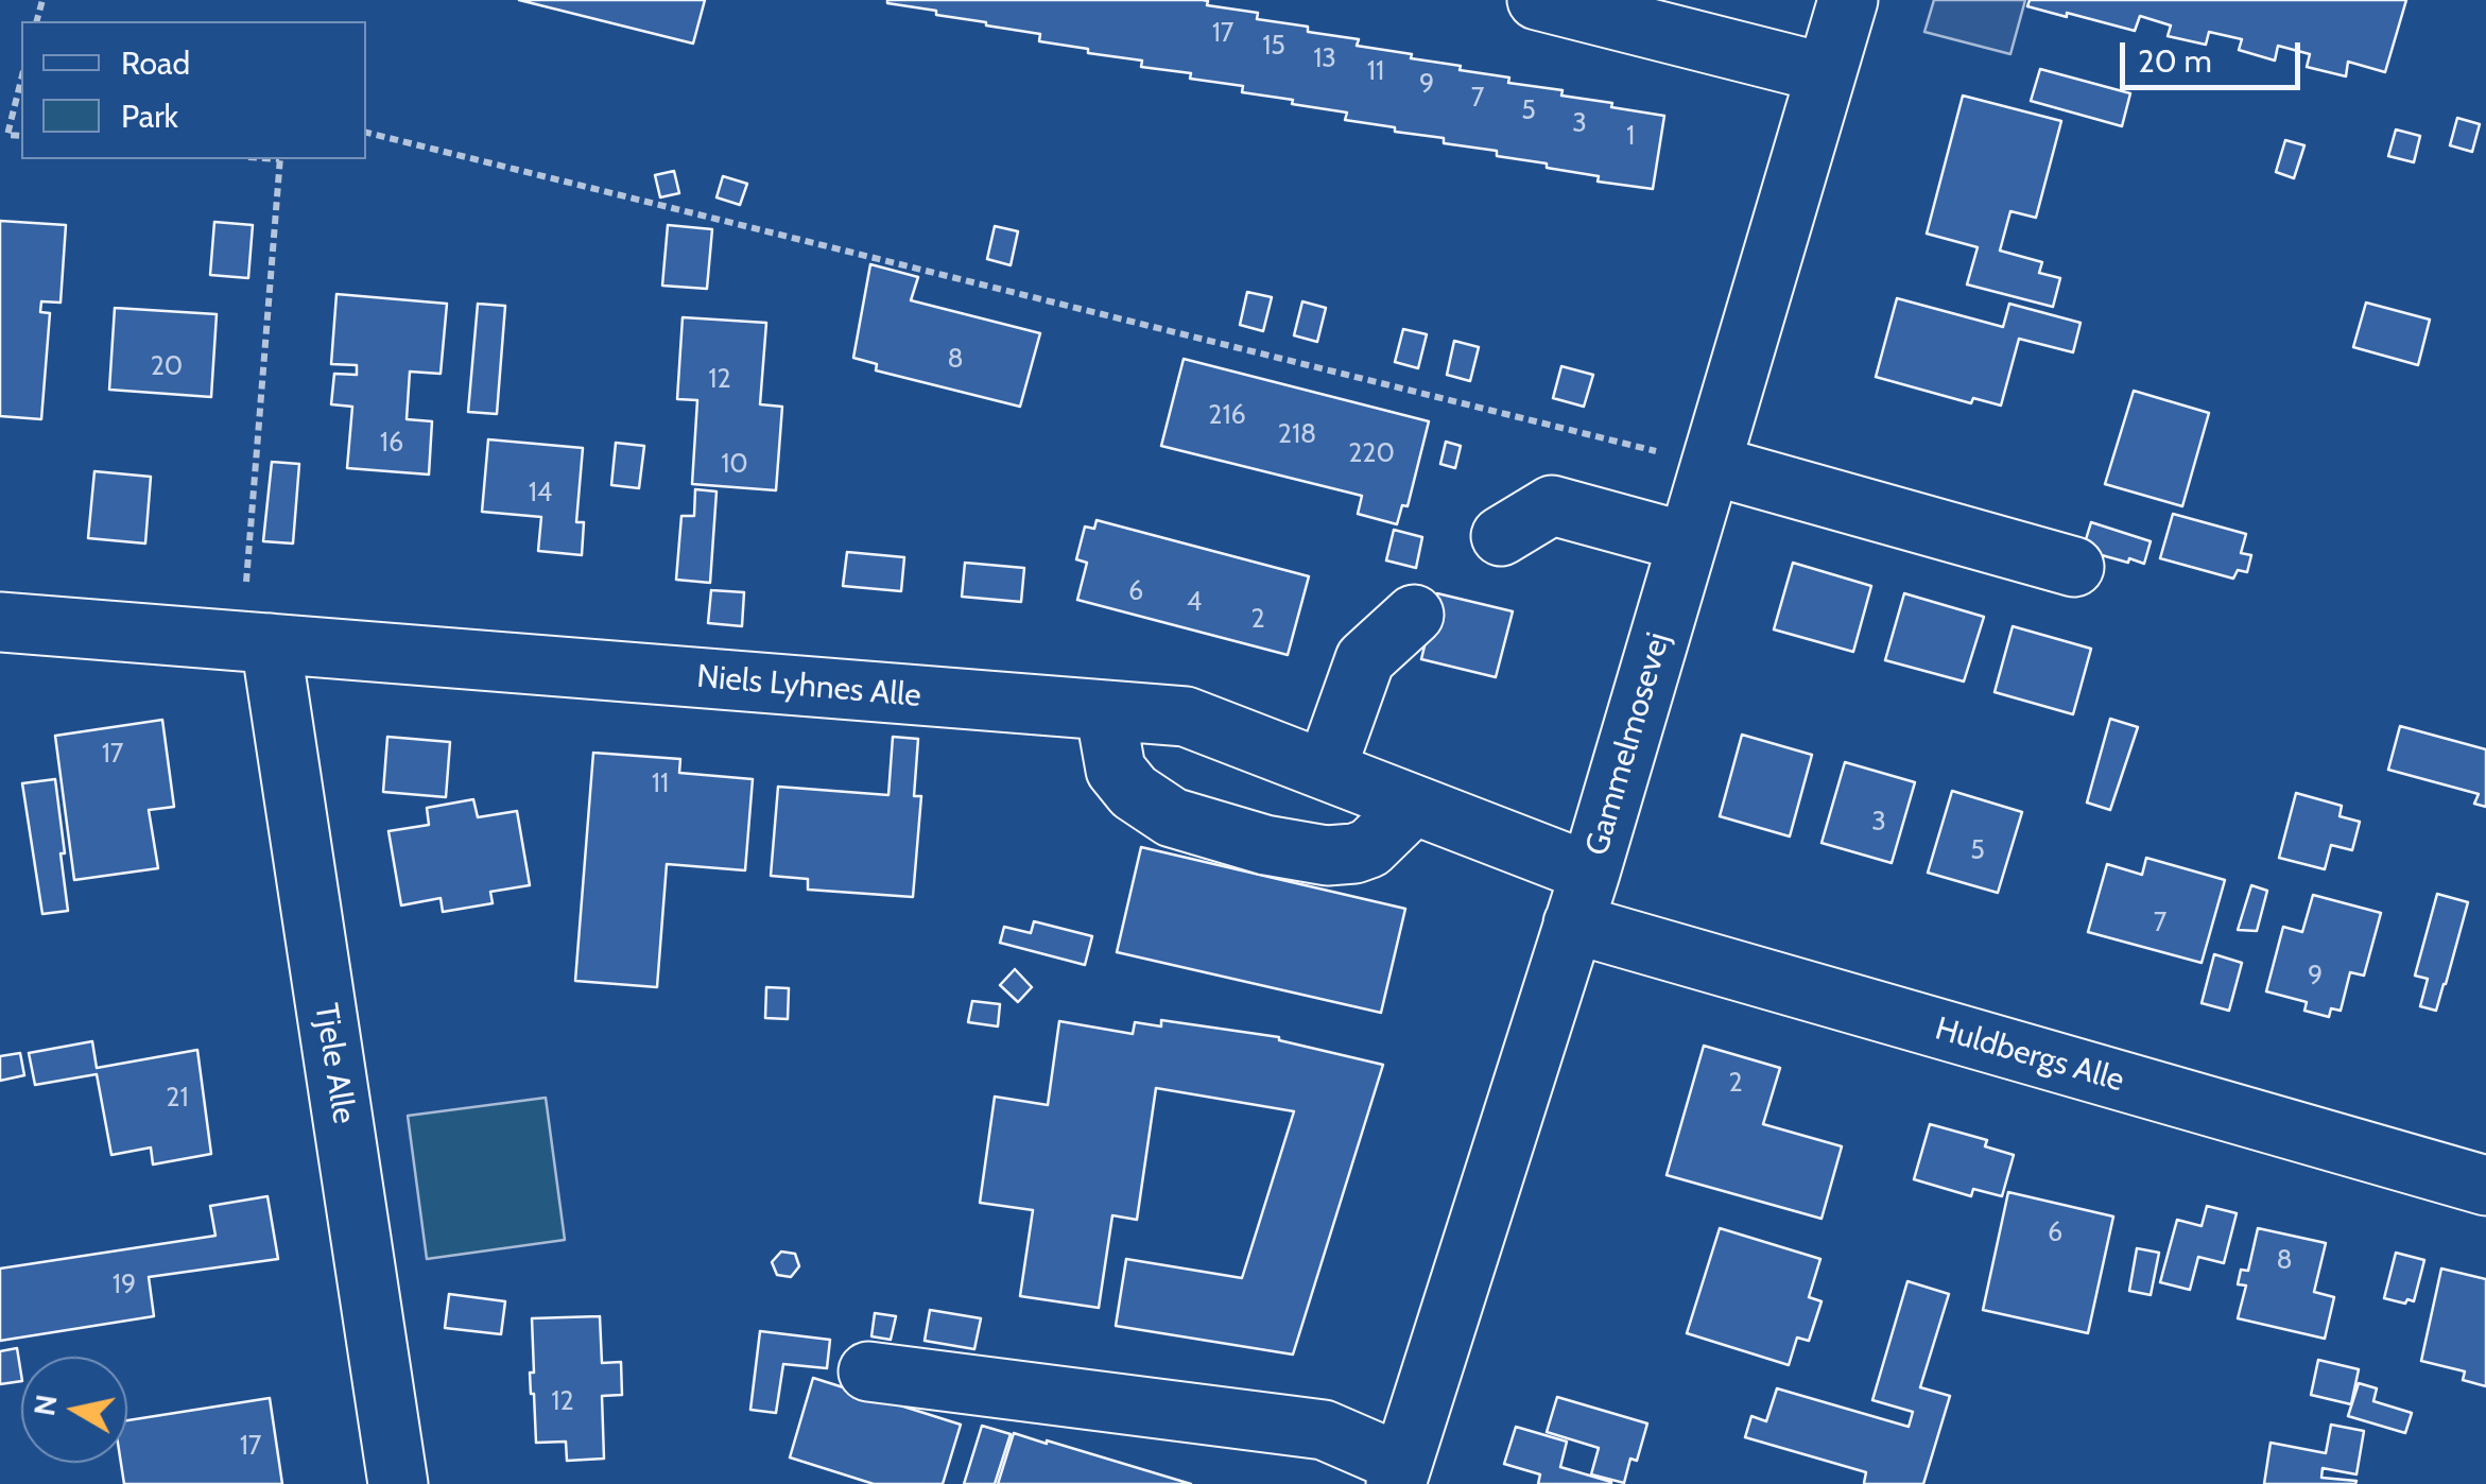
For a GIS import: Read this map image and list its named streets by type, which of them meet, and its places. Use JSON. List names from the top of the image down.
{
  "streets": {
    "street": [
      "Niels Lyhnes Alle",
      "Gammelmosevej",
      "Huldbergs Alle",
      "Tjele Alle"
    ]
  },
  "crossings": [
    ["Niels Lyhnes Alle", "Gammelmosevej"],
    ["Niels Lyhnes Alle", "Huldbergs Alle"],
    ["Niels Lyhnes Alle", "Tjele Alle"],
    ["Gammelmosevej", "Huldbergs Alle"]
  ],
  "house_numbers": [
    "17",
    "15",
    "13",
    "11",
    "9",
    "7",
    "5",
    "3",
    "1",
    "8",
    "20",
    "12",
    "216",
    "218",
    "16",
    "220",
    "10",
    "14",
    "6",
    "4",
    "2",
    "17",
    "11",
    "3",
    "5",
    "7",
    "9",
    "2",
    "21",
    "6",
    "8",
    "19",
    "12",
    "17"
  ],
  "legend": ["Road", "Park"],
  "scale_bar": "20 m",
  "north": "left"
}
